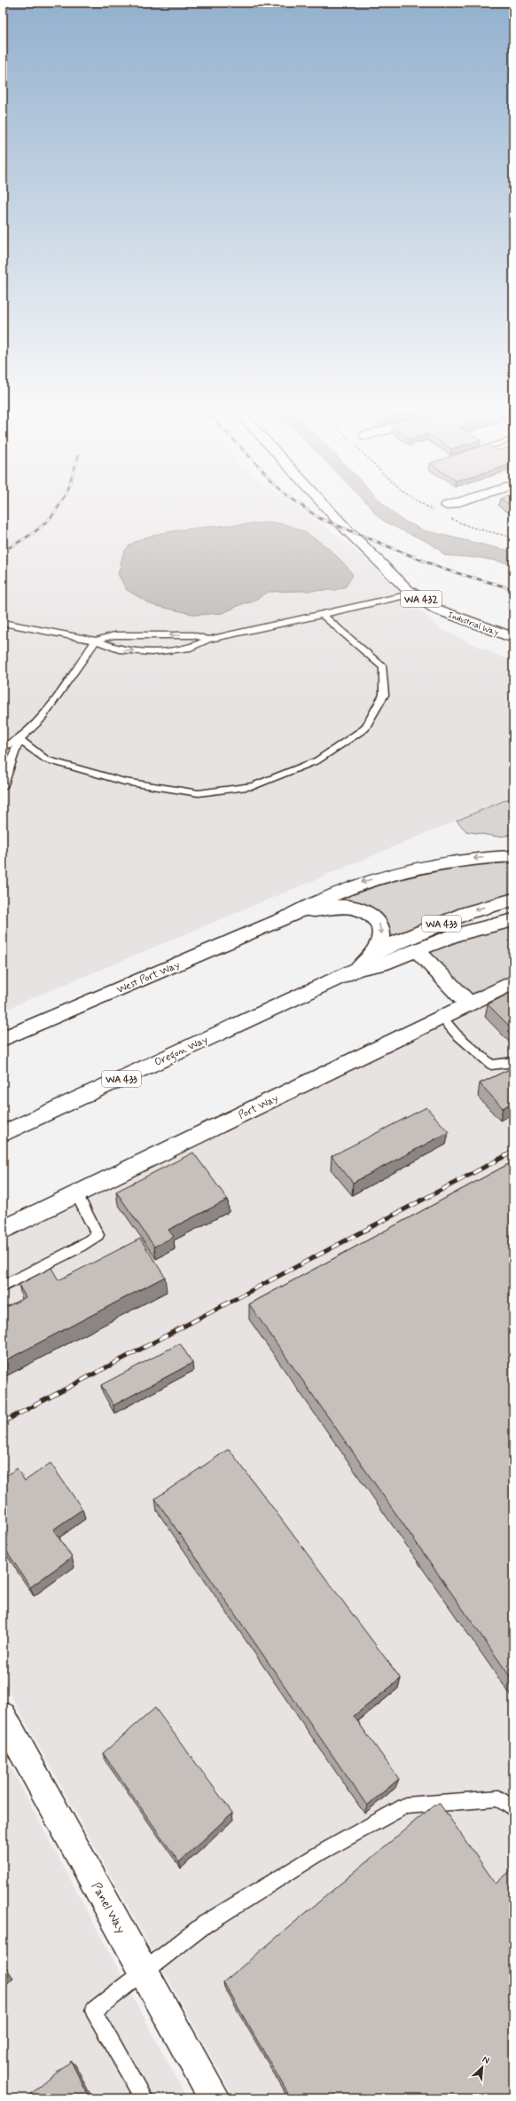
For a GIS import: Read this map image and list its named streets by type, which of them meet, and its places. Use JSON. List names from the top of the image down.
{
  "streets": {
    "main road": [
      "WA 432",
      "Industrial Way",
      "WA 433",
      "West Port Way",
      "Oregon Way",
      "Port Way",
      "Panel Way"
    ]
  },
  "north": "top right"
}
